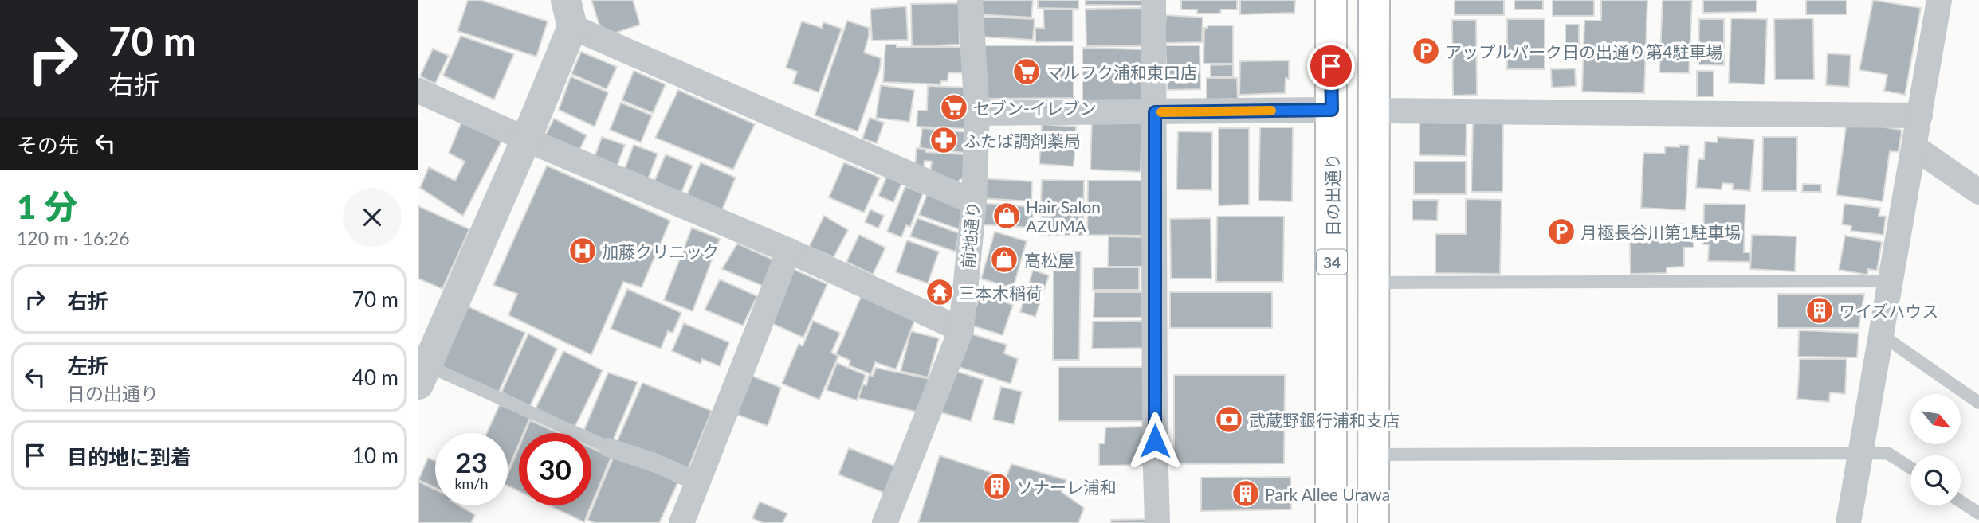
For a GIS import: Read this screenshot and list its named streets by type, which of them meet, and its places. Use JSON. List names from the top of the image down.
{
  "streets": {
    "main road": ["日の出通り", "34"],
    "street": ["前地通り"]
  },
  "places": {
    "parking": ["アップルパーク日の出通り第4駐車場", "月極長谷川第1駐車場"],
    "supermarket": ["マルフク浦和東口店", "セブン-イレブン"],
    "pharmacy": ["ふたば調剤薬局"],
    "shop": ["Hair Salon AZUMA", "高松屋"],
    "hospital": ["加藤クリニック"],
    "temple": ["三本木稲荷"],
    "building": ["ワイズハウス", "ソナーレ浦和", "Park Allee Urawa"],
    "bank": ["武蔵野銀行浦和支店"]
  },
  "north": "bottom right",
  "page": {
    "turn": ["70 m", "右折"],
    "then": "その先",
    "heading": ["1 分", "120 m · 16:26"],
    "list": [
      {
        "name": "右折",
        "value": "70 m"
      },
      {
        "name": "左折",
        "note": "日の出通り",
        "value": "40 m"
      },
      {
        "name": "目的地に到着",
        "value": "10 m"
      }
    ],
    "speed": "23 km/h",
    "limit": "30"
  }
}
